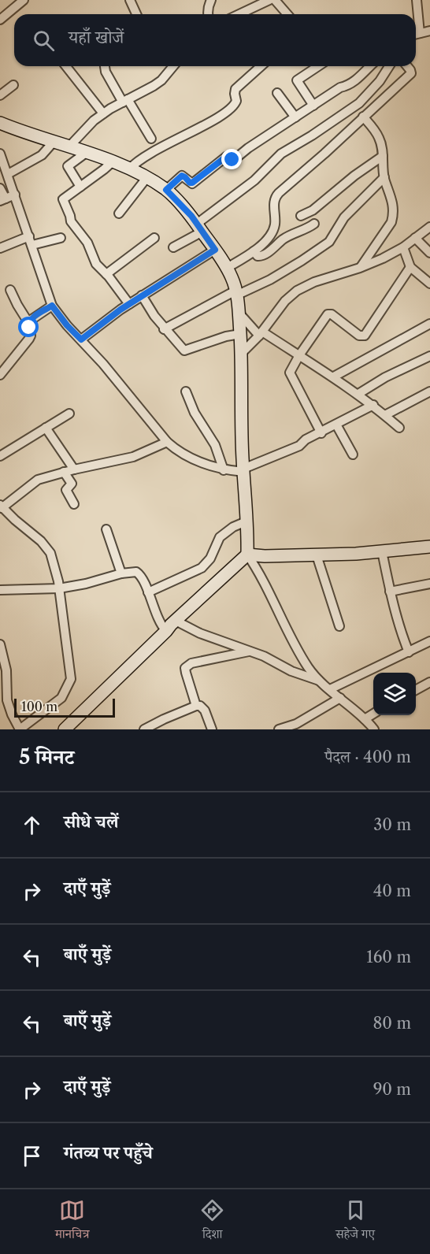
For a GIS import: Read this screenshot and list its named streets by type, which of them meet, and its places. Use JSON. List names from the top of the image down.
{
  "scale_bar": "100 m",
  "page": {
    "search": "यहाँ खोजें",
    "scale": "100 m",
    "heading": ["5 मिनट", "पैदल · 400 m"],
    "list": [
      ["सीधे चलें", "30 m"],
      ["दाएँ मुड़ें", "40 m"],
      ["बाएँ मुड़ें", "160 m"],
      ["बाएँ मुड़ें", "80 m"],
      ["दाएँ मुड़ें", "90 m"],
      "गंतव्य पर पहुँचे"
    ],
    "nav": ["मानचित्र", "दिशा", "सहेजे गए"]
  }
}
